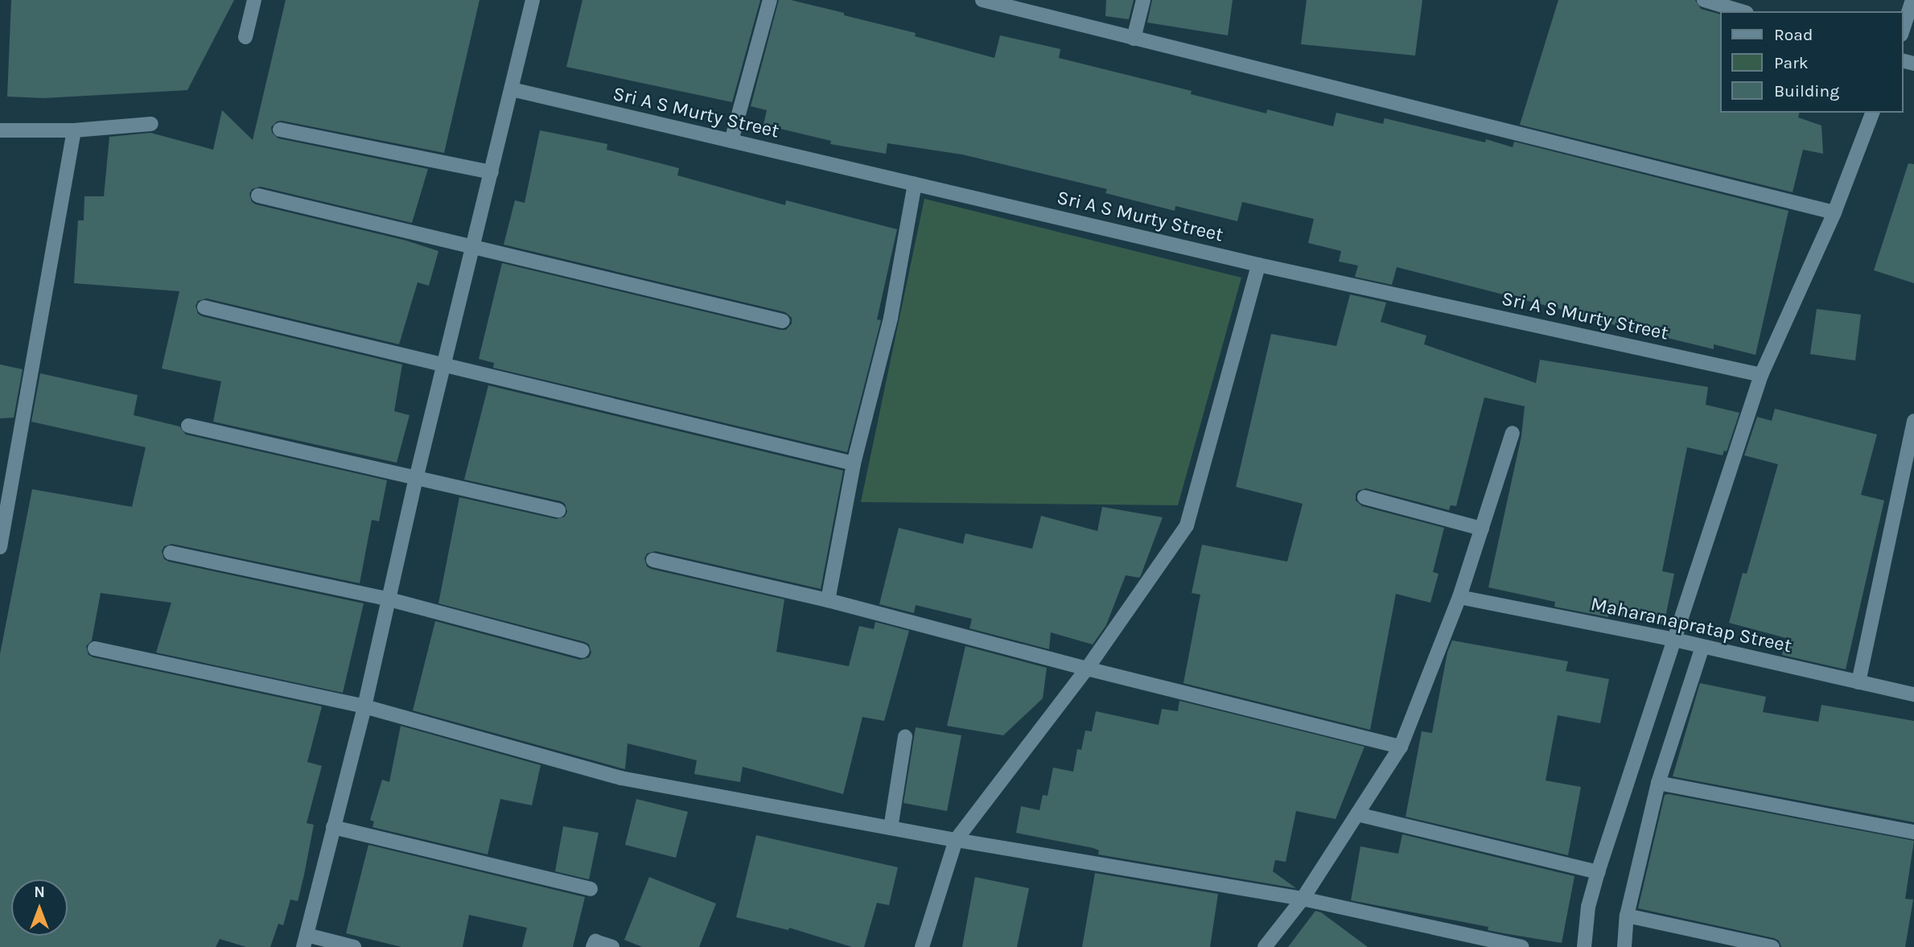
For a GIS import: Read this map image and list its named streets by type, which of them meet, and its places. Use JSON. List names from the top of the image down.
{
  "streets": {
    "street": ["Sri A S Murty Street", "Maharanapratap Street"]
  },
  "legend": ["Road", "Park", "Building"],
  "north": "top"
}
